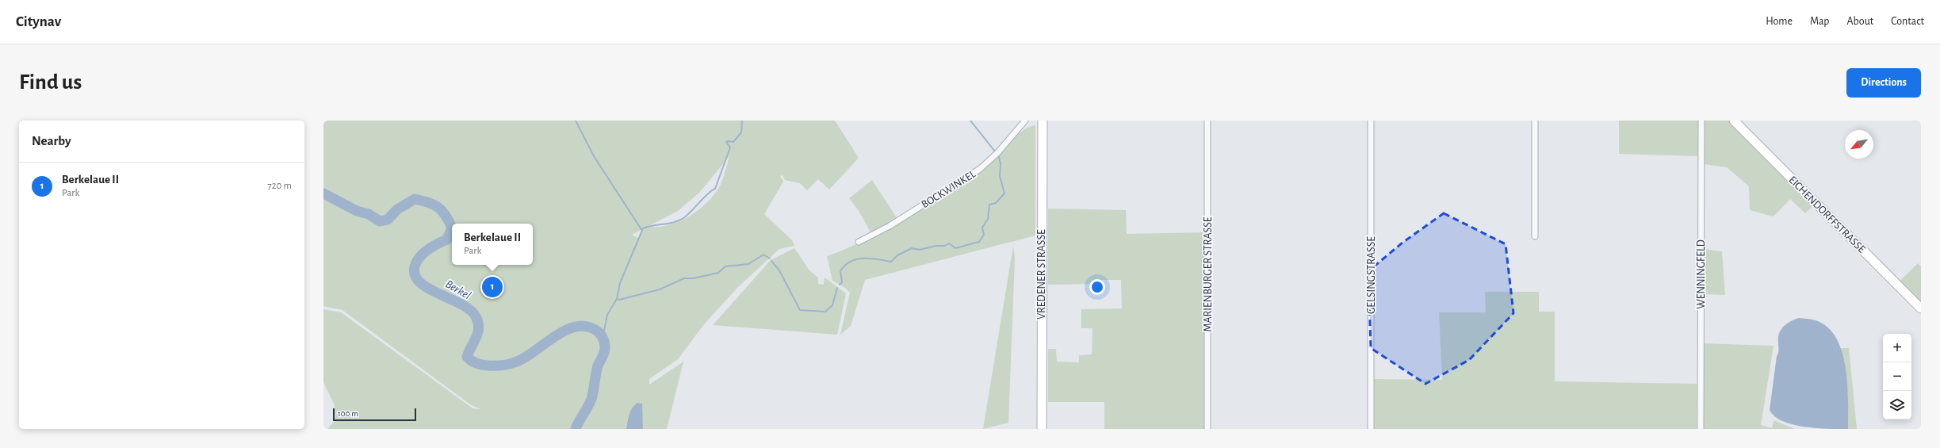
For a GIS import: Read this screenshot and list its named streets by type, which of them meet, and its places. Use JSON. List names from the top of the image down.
{
  "streets": {
    "street": [
      "BOCKWINKEL",
      "EICHENDORFFSTRASSE",
      "VREDENER STRASSE",
      "MARIENBURGER STRASSE",
      "WENNINGFELD",
      "GELSINGSTRASSE"
    ]
  },
  "water": ["Berkel"],
  "scale_bar": "100 m",
  "north": "bottom left",
  "page": {
    "header": "Citynav",
    "nav": [
      "Home",
      "Map",
      "About",
      "Contact"
    ],
    "buttons": "Directions",
    "title": "Find us",
    "heading": "Nearby",
    "list": [
      {
        "mark": "1",
        "name": "Berkelaue II",
        "note": "Park",
        "value": "720 m"
      }
    ],
    "popup": ["Berkelaue II", "Park"],
    "pins": "1",
    "map_buttons": ["+", "−"],
    "scale": "100 m"
  }
}
